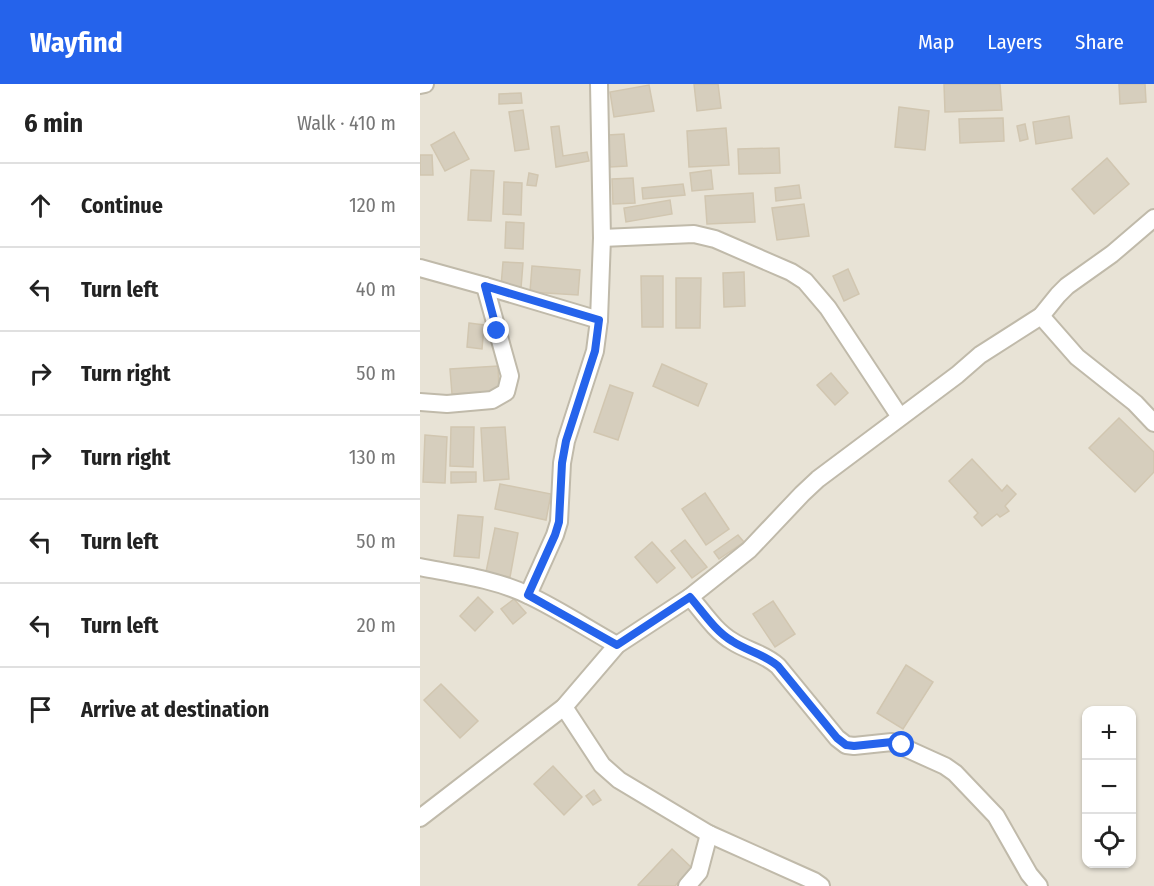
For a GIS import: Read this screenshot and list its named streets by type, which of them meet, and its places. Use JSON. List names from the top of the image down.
{
  "page": {
    "header": "Wayfind",
    "nav": ["Map", "Layers", "Share"],
    "heading": ["6 min", "Walk · 410 m"],
    "list": [
      ["Continue", "120 m"],
      ["Turn left", "40 m"],
      ["Turn right", "50 m"],
      ["Turn right", "130 m"],
      ["Turn left", "50 m"],
      ["Turn left", "20 m"],
      "Arrive at destination"
    ],
    "map_buttons": ["+", "−"]
  }
}
